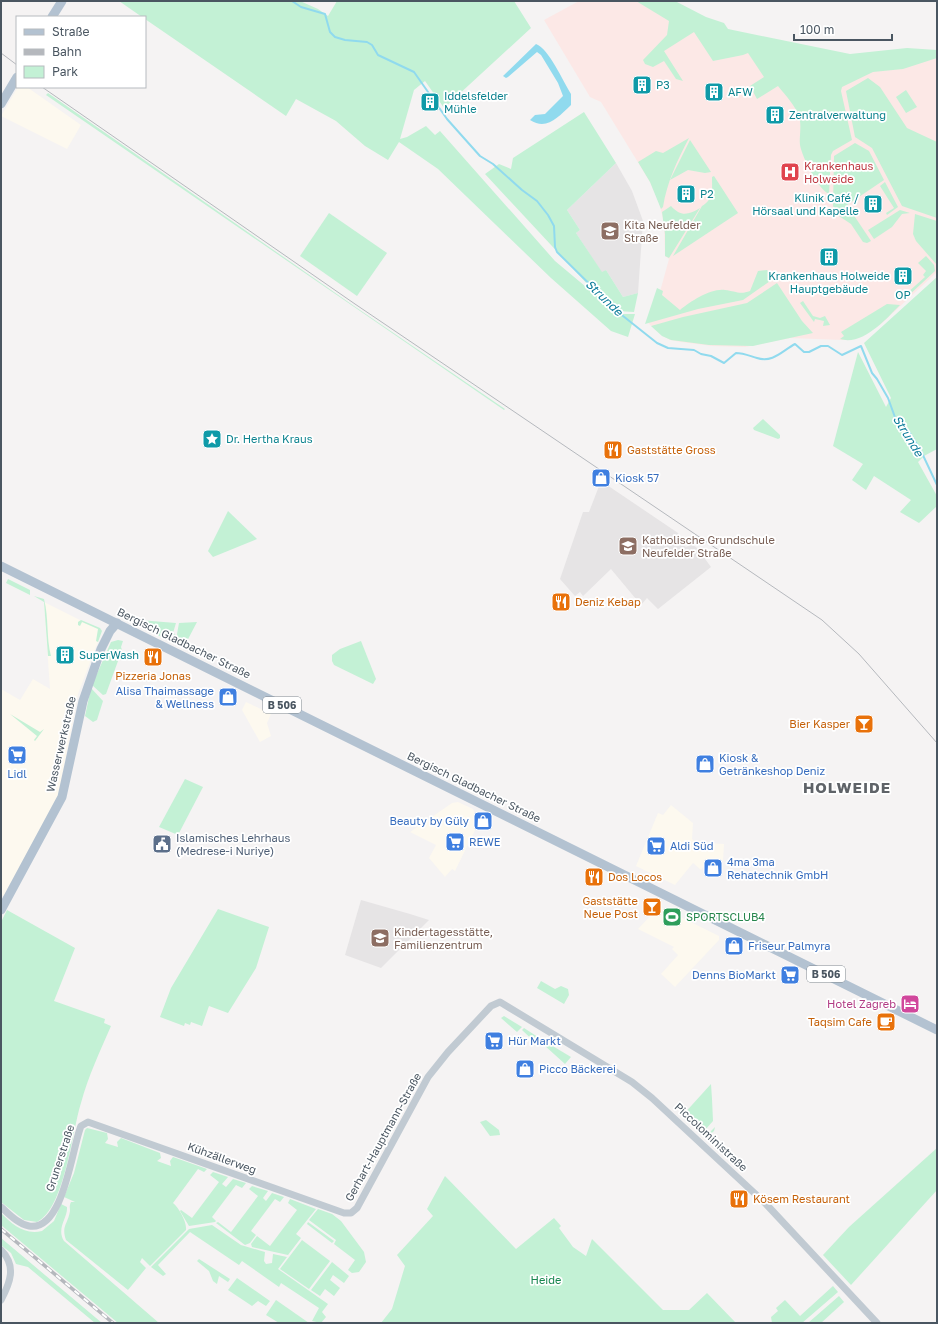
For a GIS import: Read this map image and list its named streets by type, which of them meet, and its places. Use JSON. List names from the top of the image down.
{
  "streets": {
    "main road": ["Bergisch Gladbacher Straße", "B 506", "Wasserwerkstraße"],
    "street": [
      "Gerhart-Hauptmann-Straße",
      "Piccoloministraße",
      "Grunerstraße",
      "Kühzällerweg"
    ]
  },
  "crossings": [
    ["Bergisch Gladbacher Straße", "Wasserwerkstraße"],
    ["Gerhart-Hauptmann-Straße", "Piccoloministraße"],
    ["Gerhart-Hauptmann-Straße", "Kühzällerweg"],
    ["Grunerstraße", "Kühzällerweg"]
  ],
  "districts": ["HOLWEIDE"],
  "water": ["Strunde"],
  "parks": ["Heide"],
  "places": {
    "building": [
      "P3",
      "AFW",
      "Iddelsfelder Mühle",
      "Zentralverwaltung",
      "P2",
      "Klinik Café / Hörsaal und Kapelle",
      "Krankenhaus Holweide Hauptgebäude",
      "OP",
      "SuperWash"
    ],
    "hospital": ["Krankenhaus Holweide"],
    "school or university": ["Kita Neufelder Straße", "Katholische Grundschule Neufelder Straße", "Kindertagesstätte, Familienzentrum"],
    "place": ["Dr. Hertha Kraus"],
    "restaurant": [
      "Gaststätte Gross",
      "Deniz Kebap",
      "Pizzeria Jonas",
      "Dos Locos",
      "Kösem Restaurant"
    ],
    "shop": [
      "Kiosk 57",
      "Alisa Thaimassage & Wellness",
      "Kiosk & Getränkeshop Deniz",
      "Beauty by Güly",
      "4ma 3ma Rehatechnik GmbH",
      "Friseur Palmyra",
      "Picco Bäckerei"
    ],
    "bar": ["Bier Kasper", "Gaststätte Neue Post"],
    "supermarket": [
      "Lidl",
      "REWE",
      "Aldi Süd",
      "Denns BioMarkt",
      "Hür Markt"
    ],
    "public building": ["Islamisches Lehrhaus (Medrese-i Nuriye)"],
    "sports": ["SPORTSCLUB4"],
    "hotel": ["Hotel Zagreb"],
    "cafe": ["Taqsim Cafe"]
  },
  "legend": ["Straße", "Bahn", "Park"],
  "scale_bar": "100 m"
}
